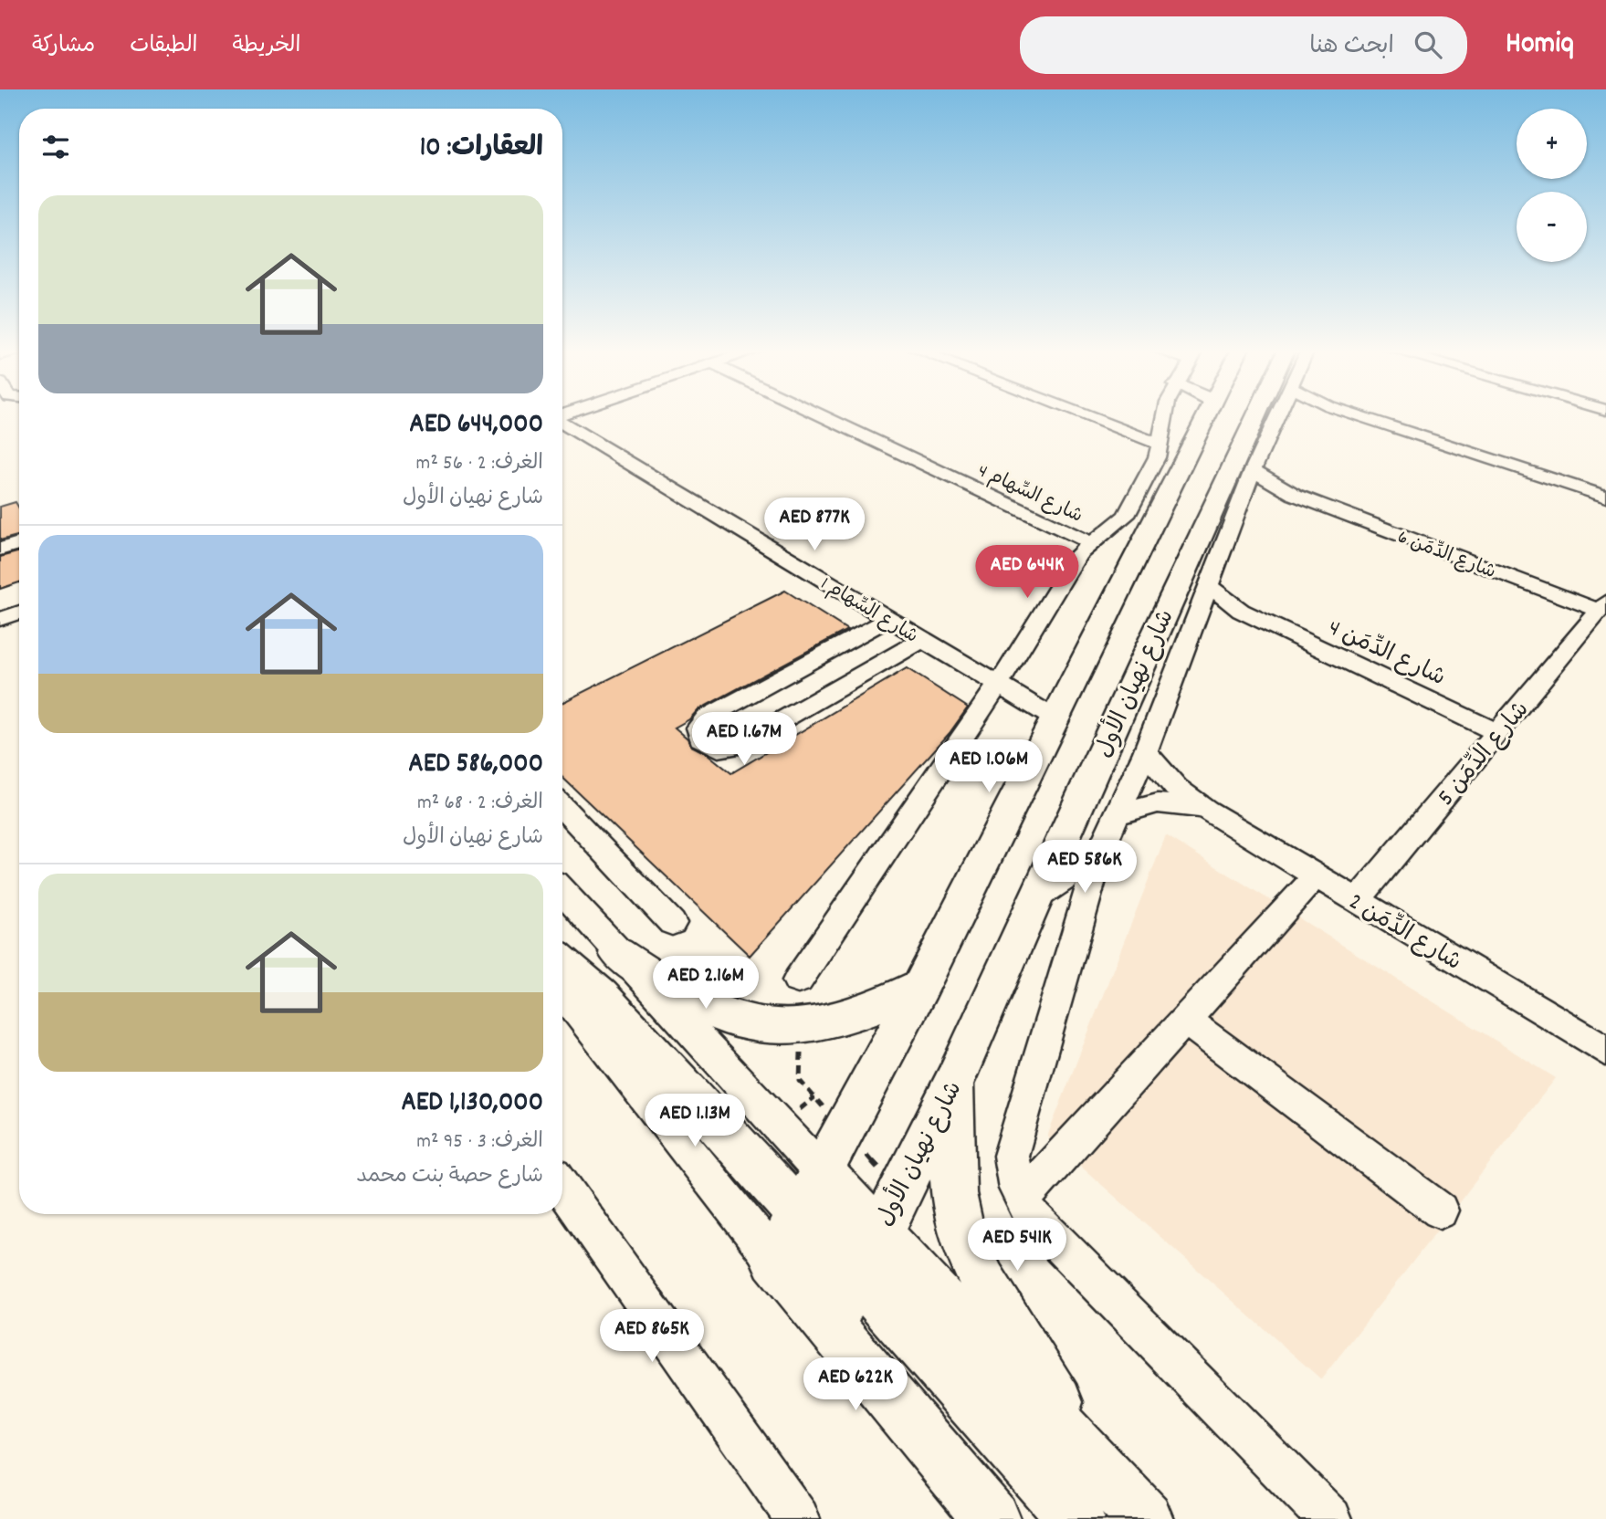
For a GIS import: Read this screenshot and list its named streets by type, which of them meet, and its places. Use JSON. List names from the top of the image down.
{
  "streets": {
    "main road": ["شارع نهيان الأول"],
    "street": [
      "شارع السِّهام 4",
      "شارع الدِّمَن 6",
      "شارع السِّهام 1",
      "شارع الدِّمَن 4",
      "شارع الدِّمَن 5",
      "شارع الدِّمَن 2"
    ]
  },
  "crossings": [
    ["شارع الدِّمَن 6", "شارع الدِّمَن 5"],
    ["شارع الدِّمَن 4", "شارع الدِّمَن 5"],
    ["شارع الدِّمَن 5", "شارع الدِّمَن 2"]
  ],
  "page": {
    "header": "Homiq",
    "search": "ابحث هنا",
    "nav": ["الخريطة", "الطبقات", "مشاركة"],
    "map_buttons": ["+", "−"],
    "heading": "العقارات: 10",
    "list": [
      {
        "name": "AED 644,000",
        "note": "الغرف: 2 · 56 m² · شارع نهيان الأول"
      },
      {
        "name": "AED 586,000",
        "note": "الغرف: 2 · 68 m² · شارع نهيان الأول"
      },
      {
        "name": "AED 1,130,000",
        "note": "الغرف: 3 · 95 m² · شارع حصة بنت محمد"
      }
    ],
    "price": [
      "AED 877K",
      "AED 644K",
      "AED 1.67M",
      "AED 1.06M",
      "AED 586K",
      "AED 2.16M",
      "AED 1.13M",
      "AED 541K",
      "AED 865K",
      "AED 622K"
    ]
  }
}
